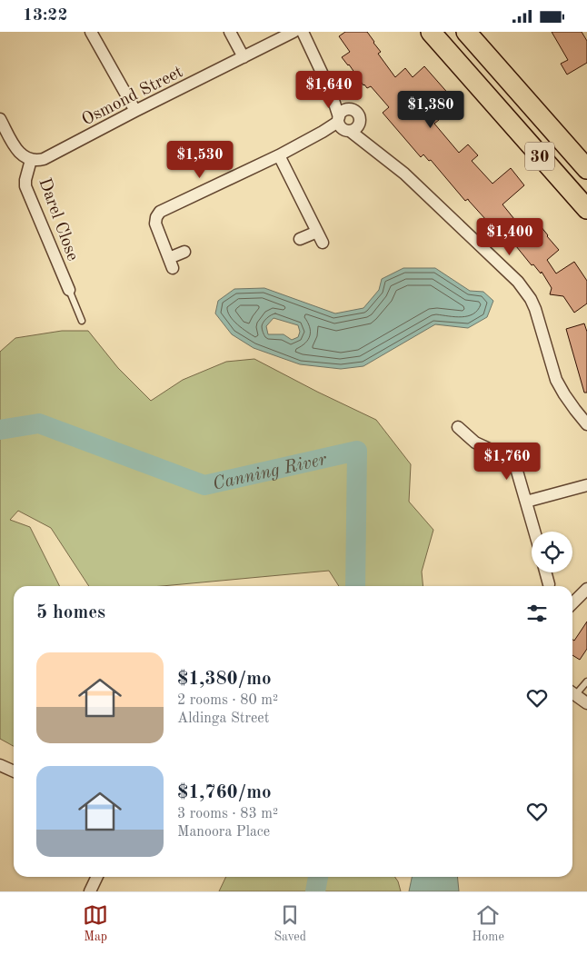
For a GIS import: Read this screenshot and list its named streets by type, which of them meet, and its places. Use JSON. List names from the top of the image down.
{
  "streets": {
    "highway": ["30"],
    "street": ["Osmond Street", "Darel Close"]
  },
  "crossings": [
    ["Osmond Street", "Darel Close"]
  ],
  "water": ["Canning River"],
  "page": {
    "status": "13:22",
    "price": [
      "$1,640",
      "$1,380",
      "$1,530",
      "$1,400",
      "$1,760"
    ],
    "heading": "5 homes",
    "list": [
      {
        "name": "$1,380/mo",
        "note": "2 rooms · 80 m² · Aldinga Street"
      },
      {
        "name": "$1,760/mo",
        "note": "3 rooms · 83 m² · Manoora Place"
      }
    ],
    "tabs": ["Map", "Saved", "Home"]
  }
}
